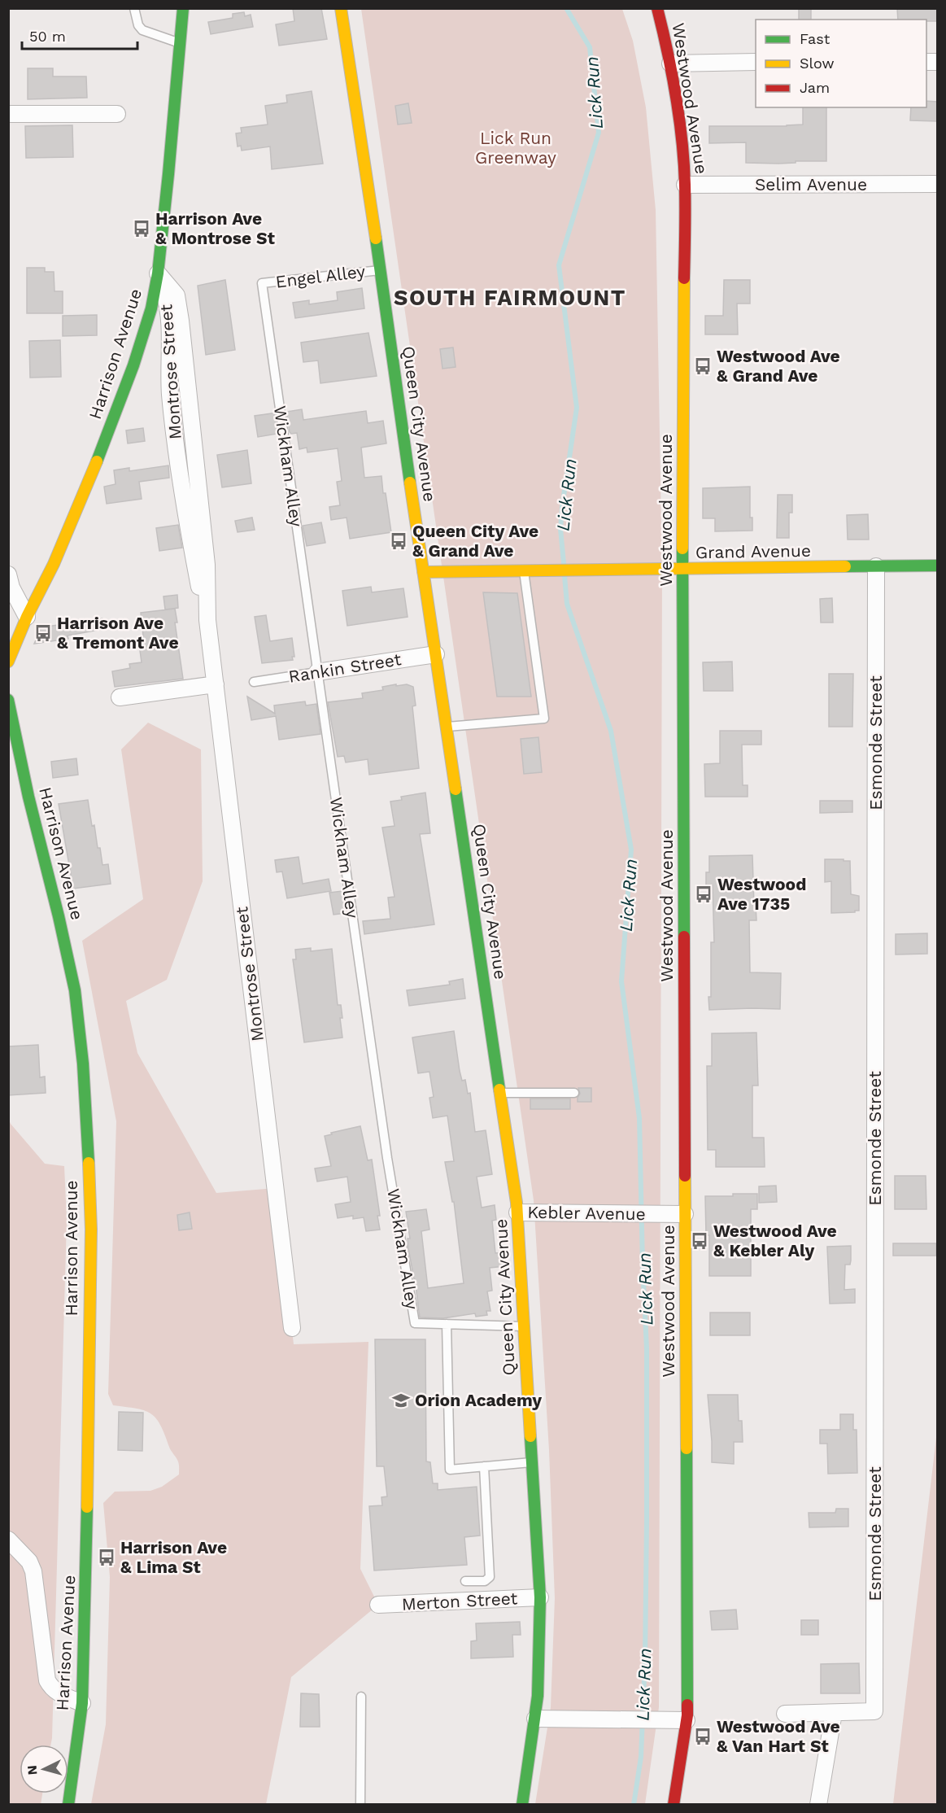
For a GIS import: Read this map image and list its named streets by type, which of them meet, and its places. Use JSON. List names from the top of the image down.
{
  "streets": {
    "main road": [
      "Westwood Avenue",
      "Harrison Avenue",
      "Queen City Avenue",
      "Grand Avenue"
    ],
    "street": [
      "Selim Avenue",
      "Montrose Street",
      "Rankin Street",
      "Esmonde Street",
      "Kebler Avenue",
      "Merton Street"
    ],
    "lane": ["Engel Alley", "Wickham Alley"]
  },
  "crossings": [
    ["Westwood Avenue", "Selim Avenue"],
    ["Westwood Avenue", "Grand Avenue"],
    ["Westwood Avenue", "Kebler Avenue"],
    ["Engel Alley", "Queen City Avenue"],
    ["Engel Alley", "Wickham Alley"],
    ["Harrison Avenue", "Montrose Street"],
    ["Queen City Avenue", "Wickham Alley"],
    ["Queen City Avenue", "Grand Avenue"],
    ["Queen City Avenue", "Rankin Street"],
    ["Queen City Avenue", "Kebler Avenue"],
    ["Queen City Avenue", "Merton Street"],
    ["Wickham Alley", "Rankin Street"],
    ["Grand Avenue", "Esmonde Street"]
  ],
  "districts": ["SOUTH FAIRMOUNT"],
  "water": ["Lick Run"],
  "parks": ["Lick Run Greenway"],
  "places": {
    "bus stop": [
      "Harrison Ave & Montrose St",
      "Westwood Ave & Grand Ave",
      "Queen City Ave & Grand Ave",
      "Harrison Ave & Tremont Ave",
      "Westwood Ave 1735",
      "Westwood Ave & Kebler Aly",
      "Harrison Ave & Lima St",
      "Westwood Ave & Van Hart St"
    ],
    "school or university": ["Orion Academy"]
  },
  "legend": ["Fast", "Slow", "Jam"],
  "scale_bar": "50 m",
  "north": "left"
}
